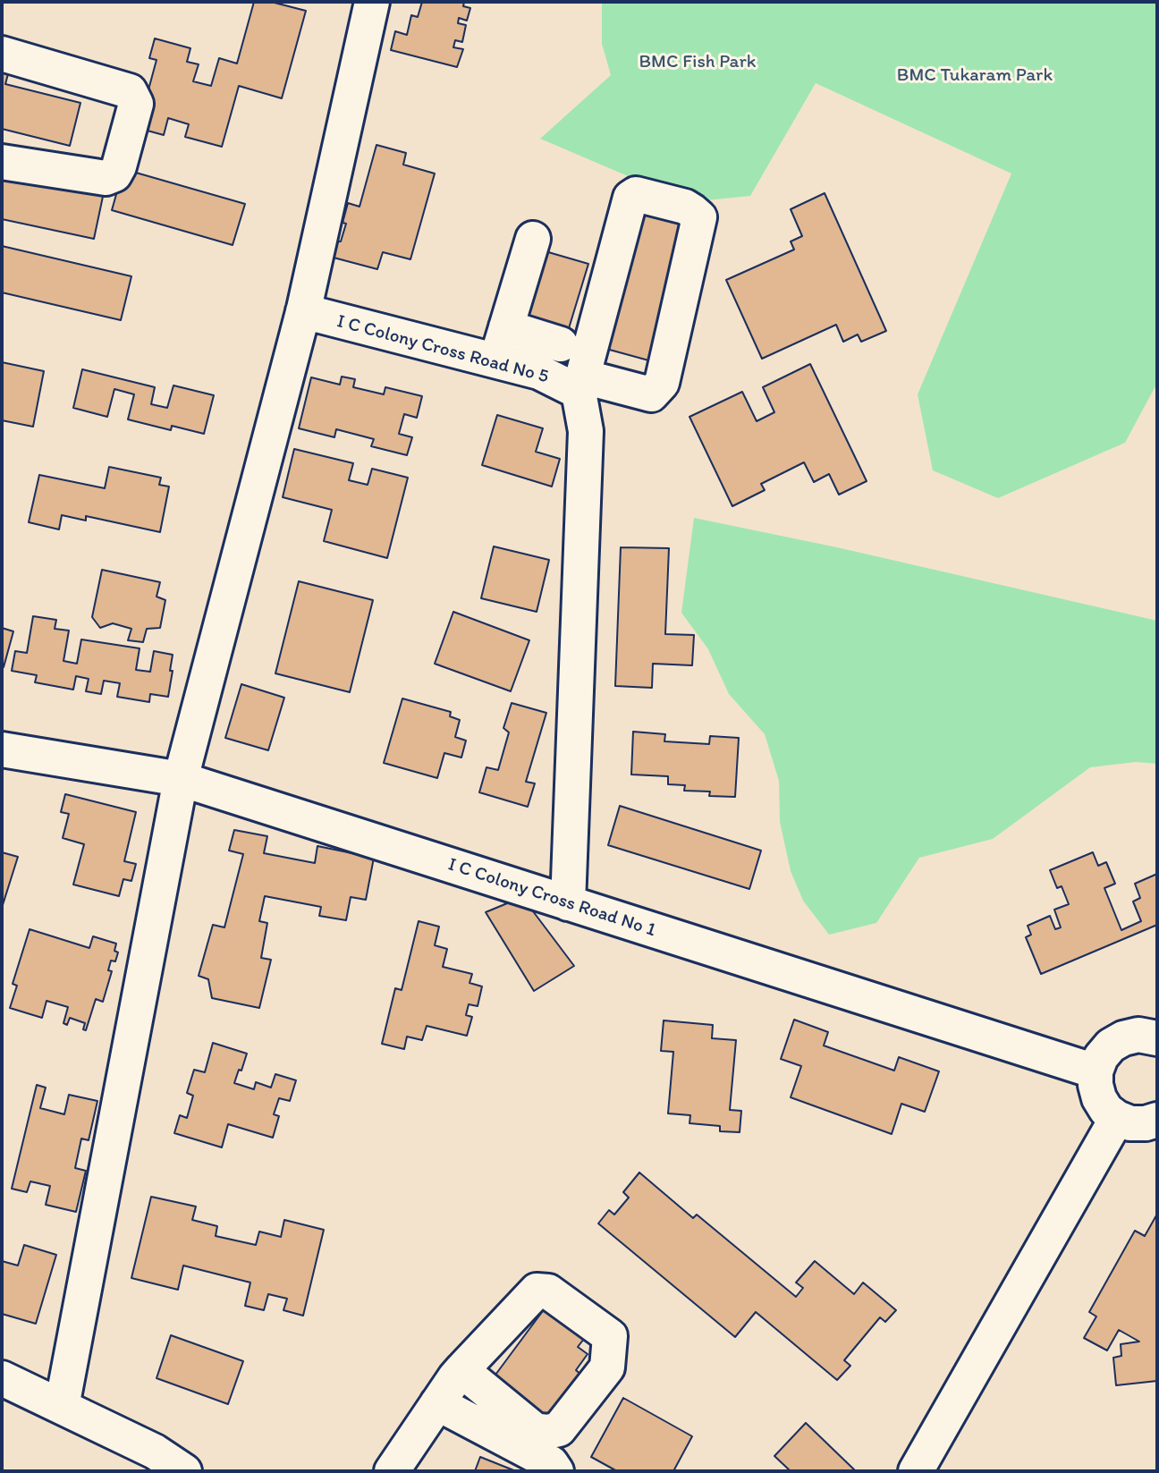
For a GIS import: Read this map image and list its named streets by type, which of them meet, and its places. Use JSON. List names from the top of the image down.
{
  "streets": {
    "street": ["I C Colony Cross Road No 5", "I C Colony Cross Road No 1"]
  },
  "parks": ["BMC Fish Park", "BMC Tukaram Park"]
}
